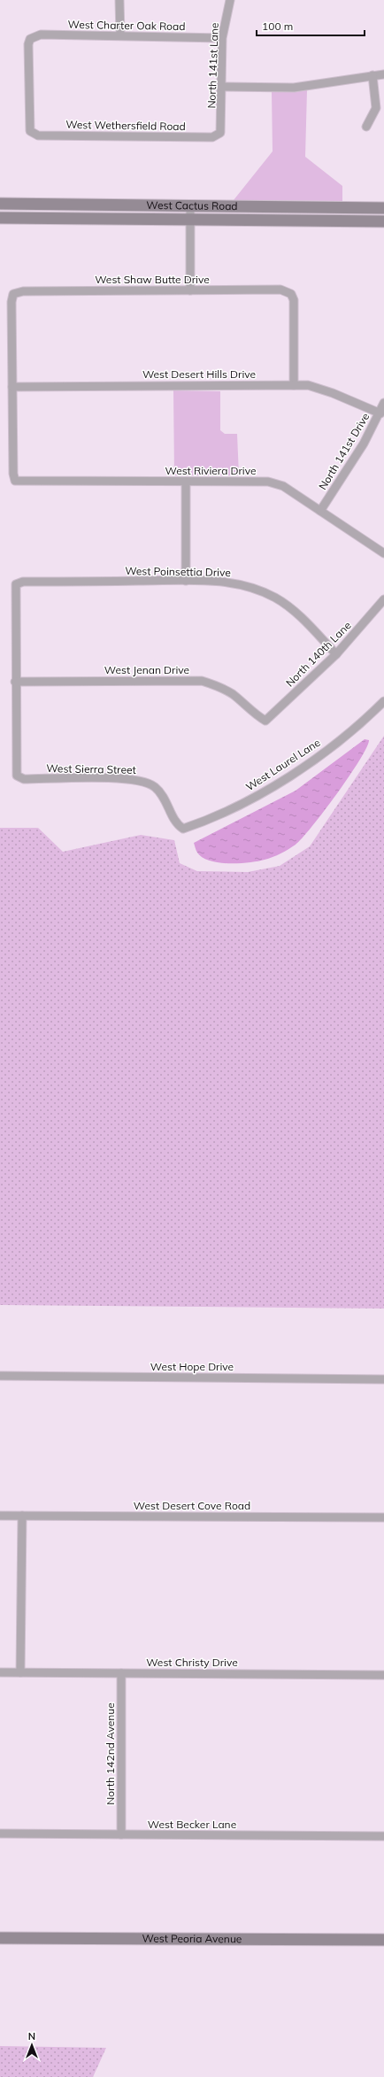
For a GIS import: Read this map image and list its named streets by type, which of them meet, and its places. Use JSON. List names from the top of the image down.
{
  "streets": {
    "main road": ["West Cactus Road", "West Peoria Avenue"],
    "street": [
      "West Charter Oak Road",
      "North 141st Lane",
      "West Wethersfield Road",
      "West Shaw Butte Drive",
      "West Desert Hills Drive",
      "North 141st Drive",
      "West Riviera Drive",
      "West Poinsettia Drive",
      "North 140th Lane",
      "West Jenan Drive",
      "West Laurel Lane",
      "West Sierra Street",
      "West Hope Drive",
      "West Desert Cove Road",
      "West Christy Drive",
      "North 142nd Avenue",
      "West Becker Lane"
    ]
  },
  "crossings": [
    ["West Charter Oak Road", "North 141st Lane"],
    ["West Charter Oak Road", "West Wethersfield Road"],
    ["North 141st Lane", "West Wethersfield Road"],
    ["West Shaw Butte Drive", "West Desert Hills Drive"],
    ["West Shaw Butte Drive", "West Riviera Drive"],
    ["West Desert Hills Drive", "North 141st Drive"],
    ["West Desert Hills Drive", "West Riviera Drive"],
    ["North 141st Drive", "West Riviera Drive"],
    ["West Poinsettia Drive", "North 140th Lane"],
    ["West Poinsettia Drive", "West Jenan Drive"],
    ["West Poinsettia Drive", "West Sierra Street"],
    ["North 140th Lane", "West Jenan Drive"],
    ["West Jenan Drive", "West Sierra Street"],
    ["West Laurel Lane", "West Sierra Street"],
    ["West Christy Drive", "North 142nd Avenue"],
    ["North 142nd Avenue", "West Becker Lane"]
  ],
  "scale_bar": "100 m",
  "north": "top"
}
